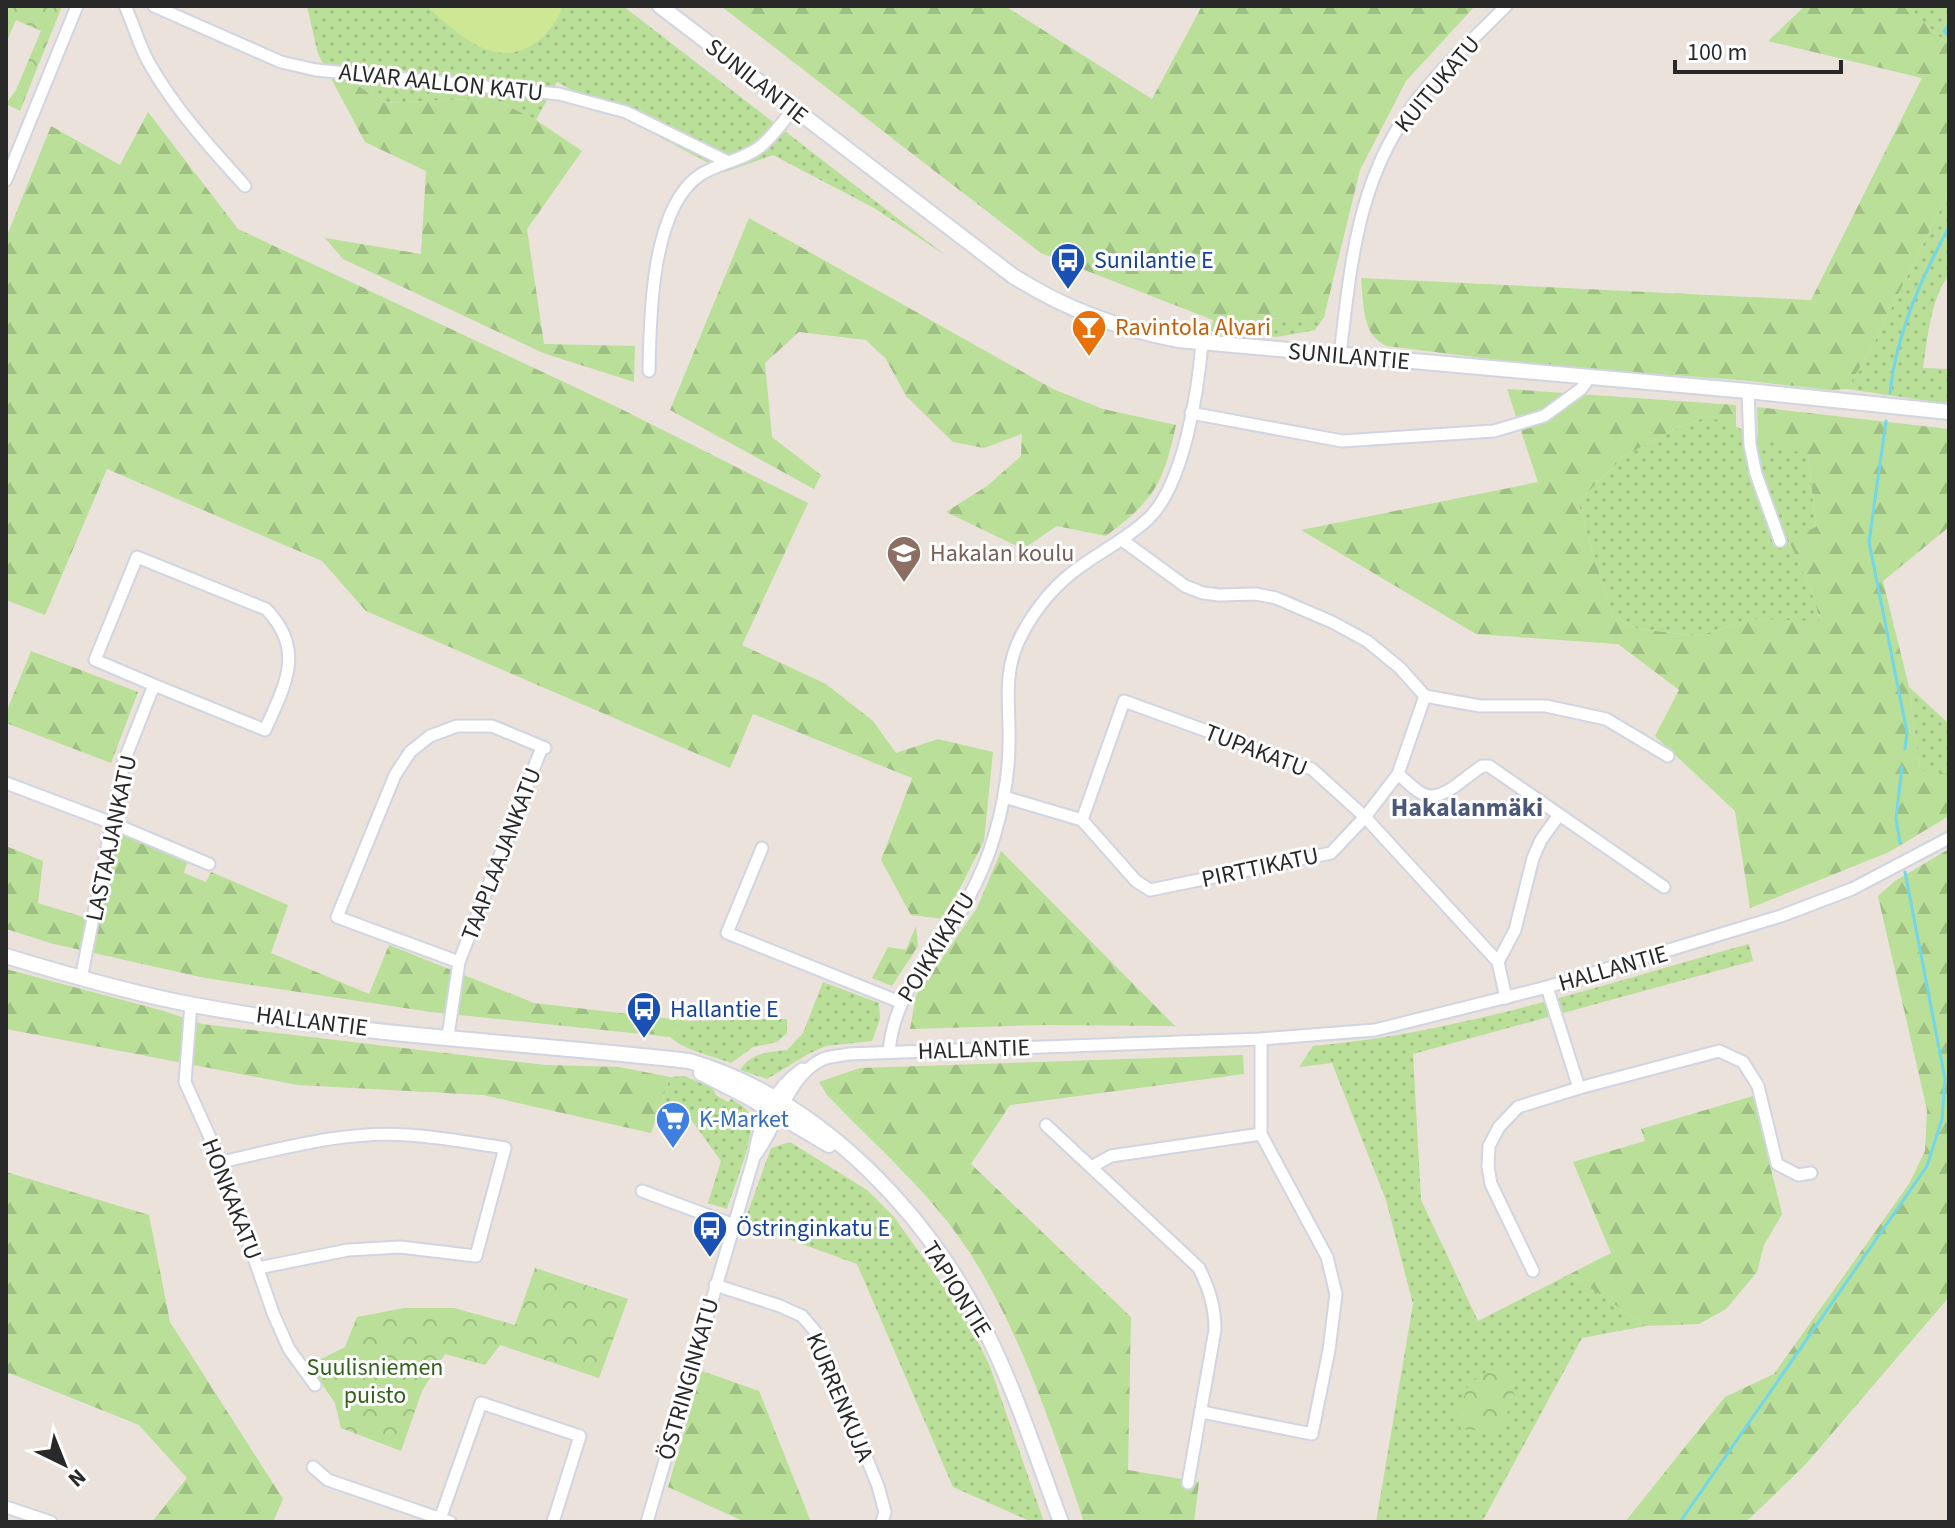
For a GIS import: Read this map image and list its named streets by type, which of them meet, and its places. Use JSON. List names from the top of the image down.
{
  "streets": {
    "street": [
      "SUNILANTIE",
      "ALVAR AALLON KATU",
      "KUITUKATU",
      "TUPAKATU",
      "LASTAAJANKATU",
      "TAAPLAAJANKATU",
      "PIRTTIKATU",
      "POIKKIKATU",
      "HALLANTIE",
      "HONKAKATU",
      "TAPIONTIE",
      "ÖSTRINGINKATU",
      "KURRENKUJA"
    ]
  },
  "crossings": [
    ["SUNILANTIE", "KUITUKATU"],
    ["SUNILANTIE", "POIKKIKATU"],
    ["TUPAKATU", "PIRTTIKATU"],
    ["TUPAKATU", "HALLANTIE"],
    ["LASTAAJANKATU", "HALLANTIE"],
    ["TAAPLAAJANKATU", "HALLANTIE"],
    ["POIKKIKATU", "HALLANTIE"],
    ["HALLANTIE", "HONKAKATU"],
    ["HALLANTIE", "TAPIONTIE"],
    ["HALLANTIE", "ÖSTRINGINKATU"],
    ["ÖSTRINGINKATU", "KURRENKUJA"]
  ],
  "districts": ["Hakalanmäki"],
  "parks": ["Suulisniemen puisto"],
  "places": {
    "bus stop": ["Sunilantie E", "Hallantie E", "Östringinkatu E"],
    "bar": ["Ravintola Alvari"],
    "school or university": ["Hakalan koulu"],
    "supermarket": ["K-Market"]
  },
  "scale_bar": "100 m",
  "north": "bottom right"
}
